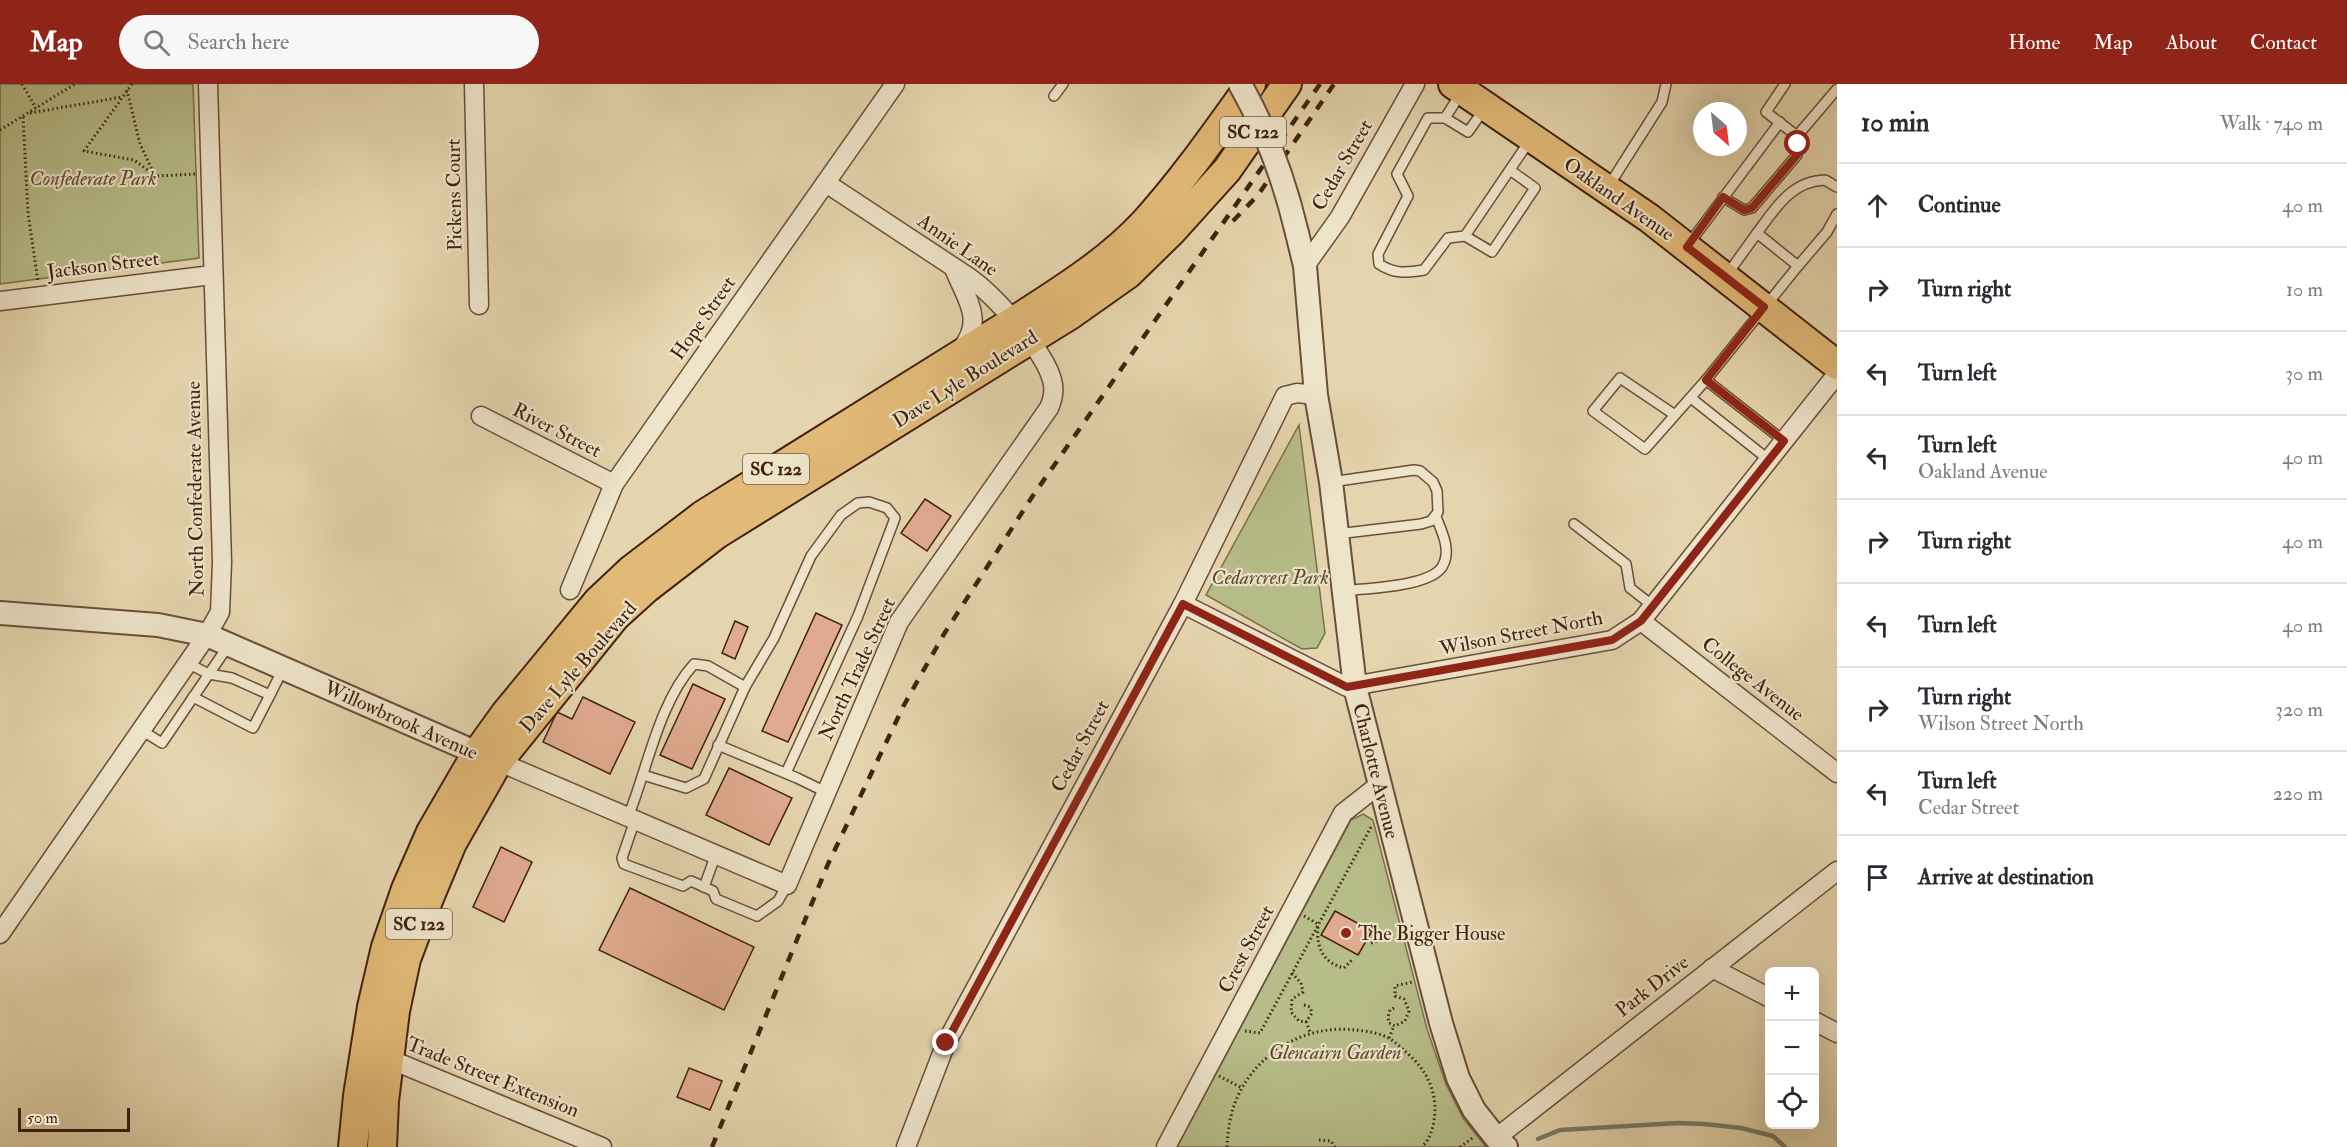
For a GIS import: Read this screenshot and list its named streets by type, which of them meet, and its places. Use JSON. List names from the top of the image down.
{
  "streets": {
    "main road": ["SC 122", "Oakland Avenue", "Dave Lyle Boulevard"],
    "street": [
      "Cedar Street",
      "Pickens Court",
      "Annie Lane",
      "Jackson Street",
      "Hope Street",
      "River Street",
      "North Confederate Avenue",
      "Wilson Street North",
      "North Trade Street",
      "College Avenue",
      "Willowbrook Avenue",
      "Charlotte Avenue",
      "Crest Street",
      "Park Drive",
      "Trade Street Extension"
    ]
  },
  "crossings": [
    ["Cedar Street", "Charlotte Avenue"],
    ["Annie Lane", "Hope Street"],
    ["Annie Lane", "Dave Lyle Boulevard"],
    ["Annie Lane", "North Trade Street"],
    ["Jackson Street", "North Confederate Avenue"],
    ["Hope Street", "River Street"],
    ["Dave Lyle Boulevard", "Willowbrook Avenue"],
    ["Dave Lyle Boulevard", "Trade Street Extension"],
    ["North Confederate Avenue", "Willowbrook Avenue"],
    ["Wilson Street North", "College Avenue"],
    ["Wilson Street North", "Charlotte Avenue"],
    ["North Trade Street", "Willowbrook Avenue"],
    ["Charlotte Avenue", "Crest Street"],
    ["Charlotte Avenue", "Park Drive"]
  ],
  "parks": ["Confederate Park", "Cedarcrest Park", "Glencairn Garden"],
  "places": ["The Bigger House"],
  "scale_bar": "50 m",
  "north": "bottom right",
  "page": {
    "header": "Map",
    "search": "Search here",
    "nav": [
      "Home",
      "Map",
      "About",
      "Contact"
    ],
    "heading": ["10 min", "Walk · 740 m"],
    "list": [
      ["Continue", "40 m"],
      ["Turn right", "10 m"],
      ["Turn left", "30 m"],
      ["Turn left", "Oakland Avenue", "40 m"],
      ["Turn right", "40 m"],
      ["Turn left", "40 m"],
      ["Turn right", "Wilson Street North", "320 m"],
      ["Turn left", "Cedar Street", "220 m"],
      "Arrive at destination"
    ],
    "map_buttons": ["+", "−"],
    "scale": "50 m"
  }
}
